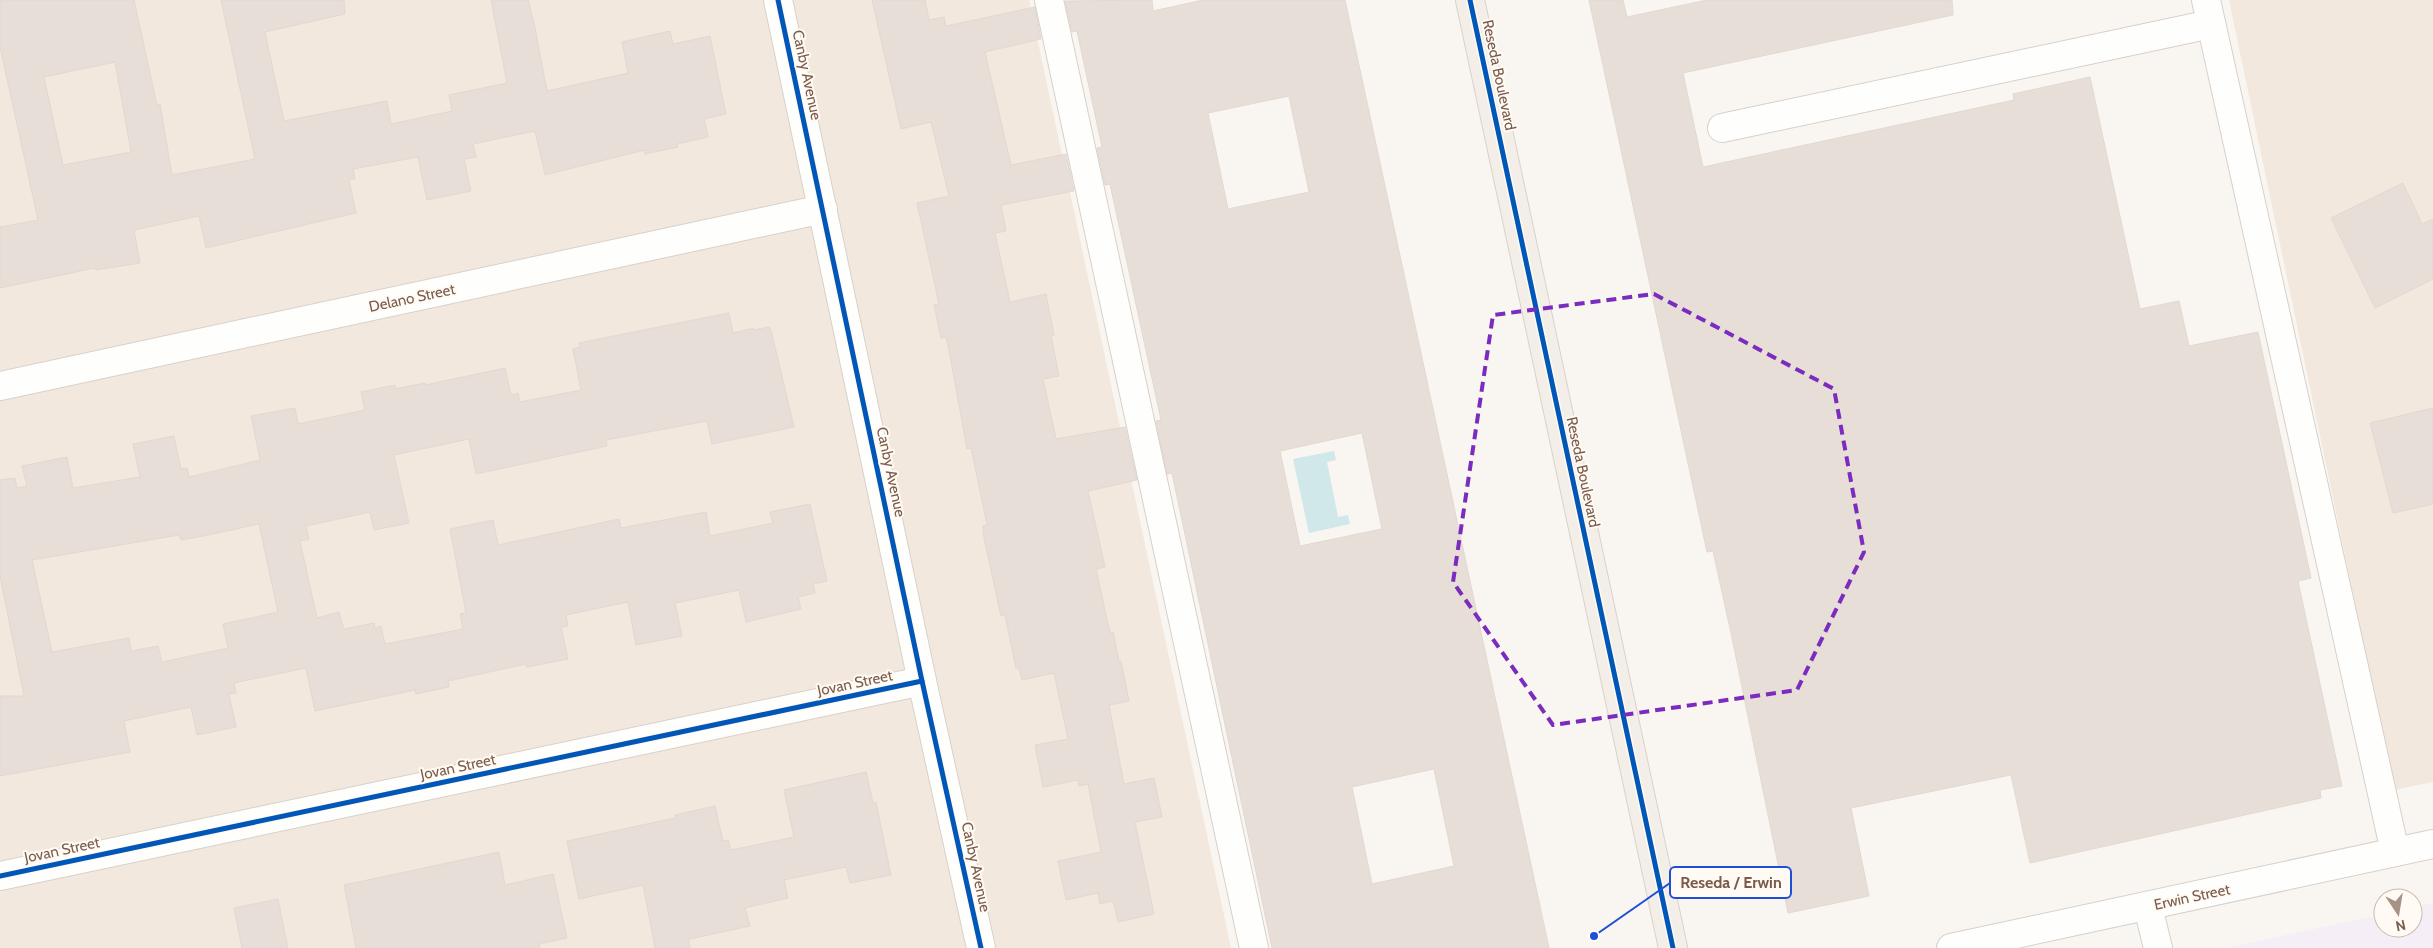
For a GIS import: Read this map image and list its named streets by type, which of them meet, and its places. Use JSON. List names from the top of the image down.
{
  "streets": {
    "main road": ["Reseda Boulevard"],
    "street": [
      "Canby Avenue",
      "Delano Street",
      "Jovan Street",
      "Erwin Street"
    ]
  },
  "crossings": [
    ["Canby Avenue", "Delano Street"],
    ["Canby Avenue", "Jovan Street"]
  ],
  "places": ["Reseda / Erwin"],
  "north": "bottom"
}
